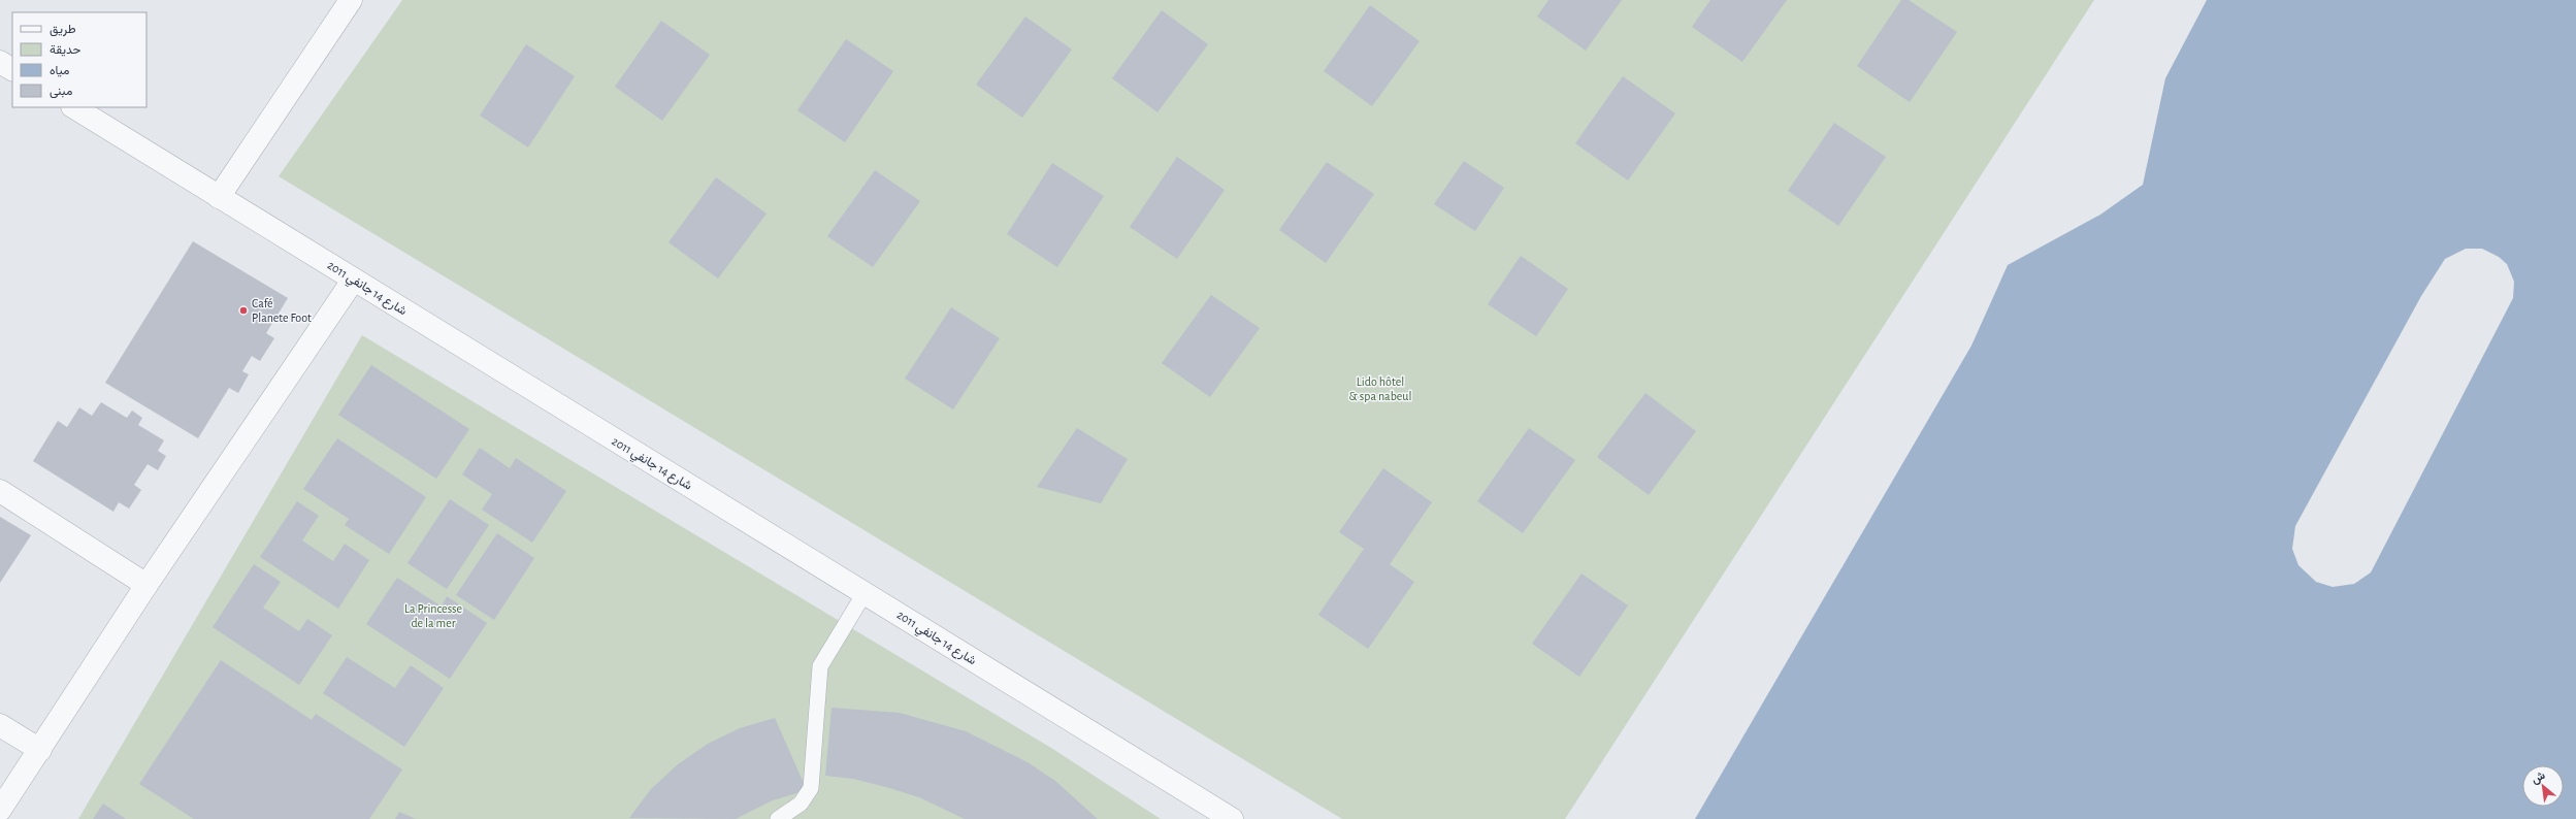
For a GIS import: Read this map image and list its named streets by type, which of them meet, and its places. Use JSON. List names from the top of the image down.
{
  "streets": {
    "street": ["شارع 14 جانفي 2011"]
  },
  "parks": ["Lido hôtel & spa nabeul", "La Princesse de la mer"],
  "places": ["Café Planete Foot"],
  "legend": [
    "طريق",
    "حديقة",
    "مياه",
    "مبنى"
  ],
  "north": "top left"
}
